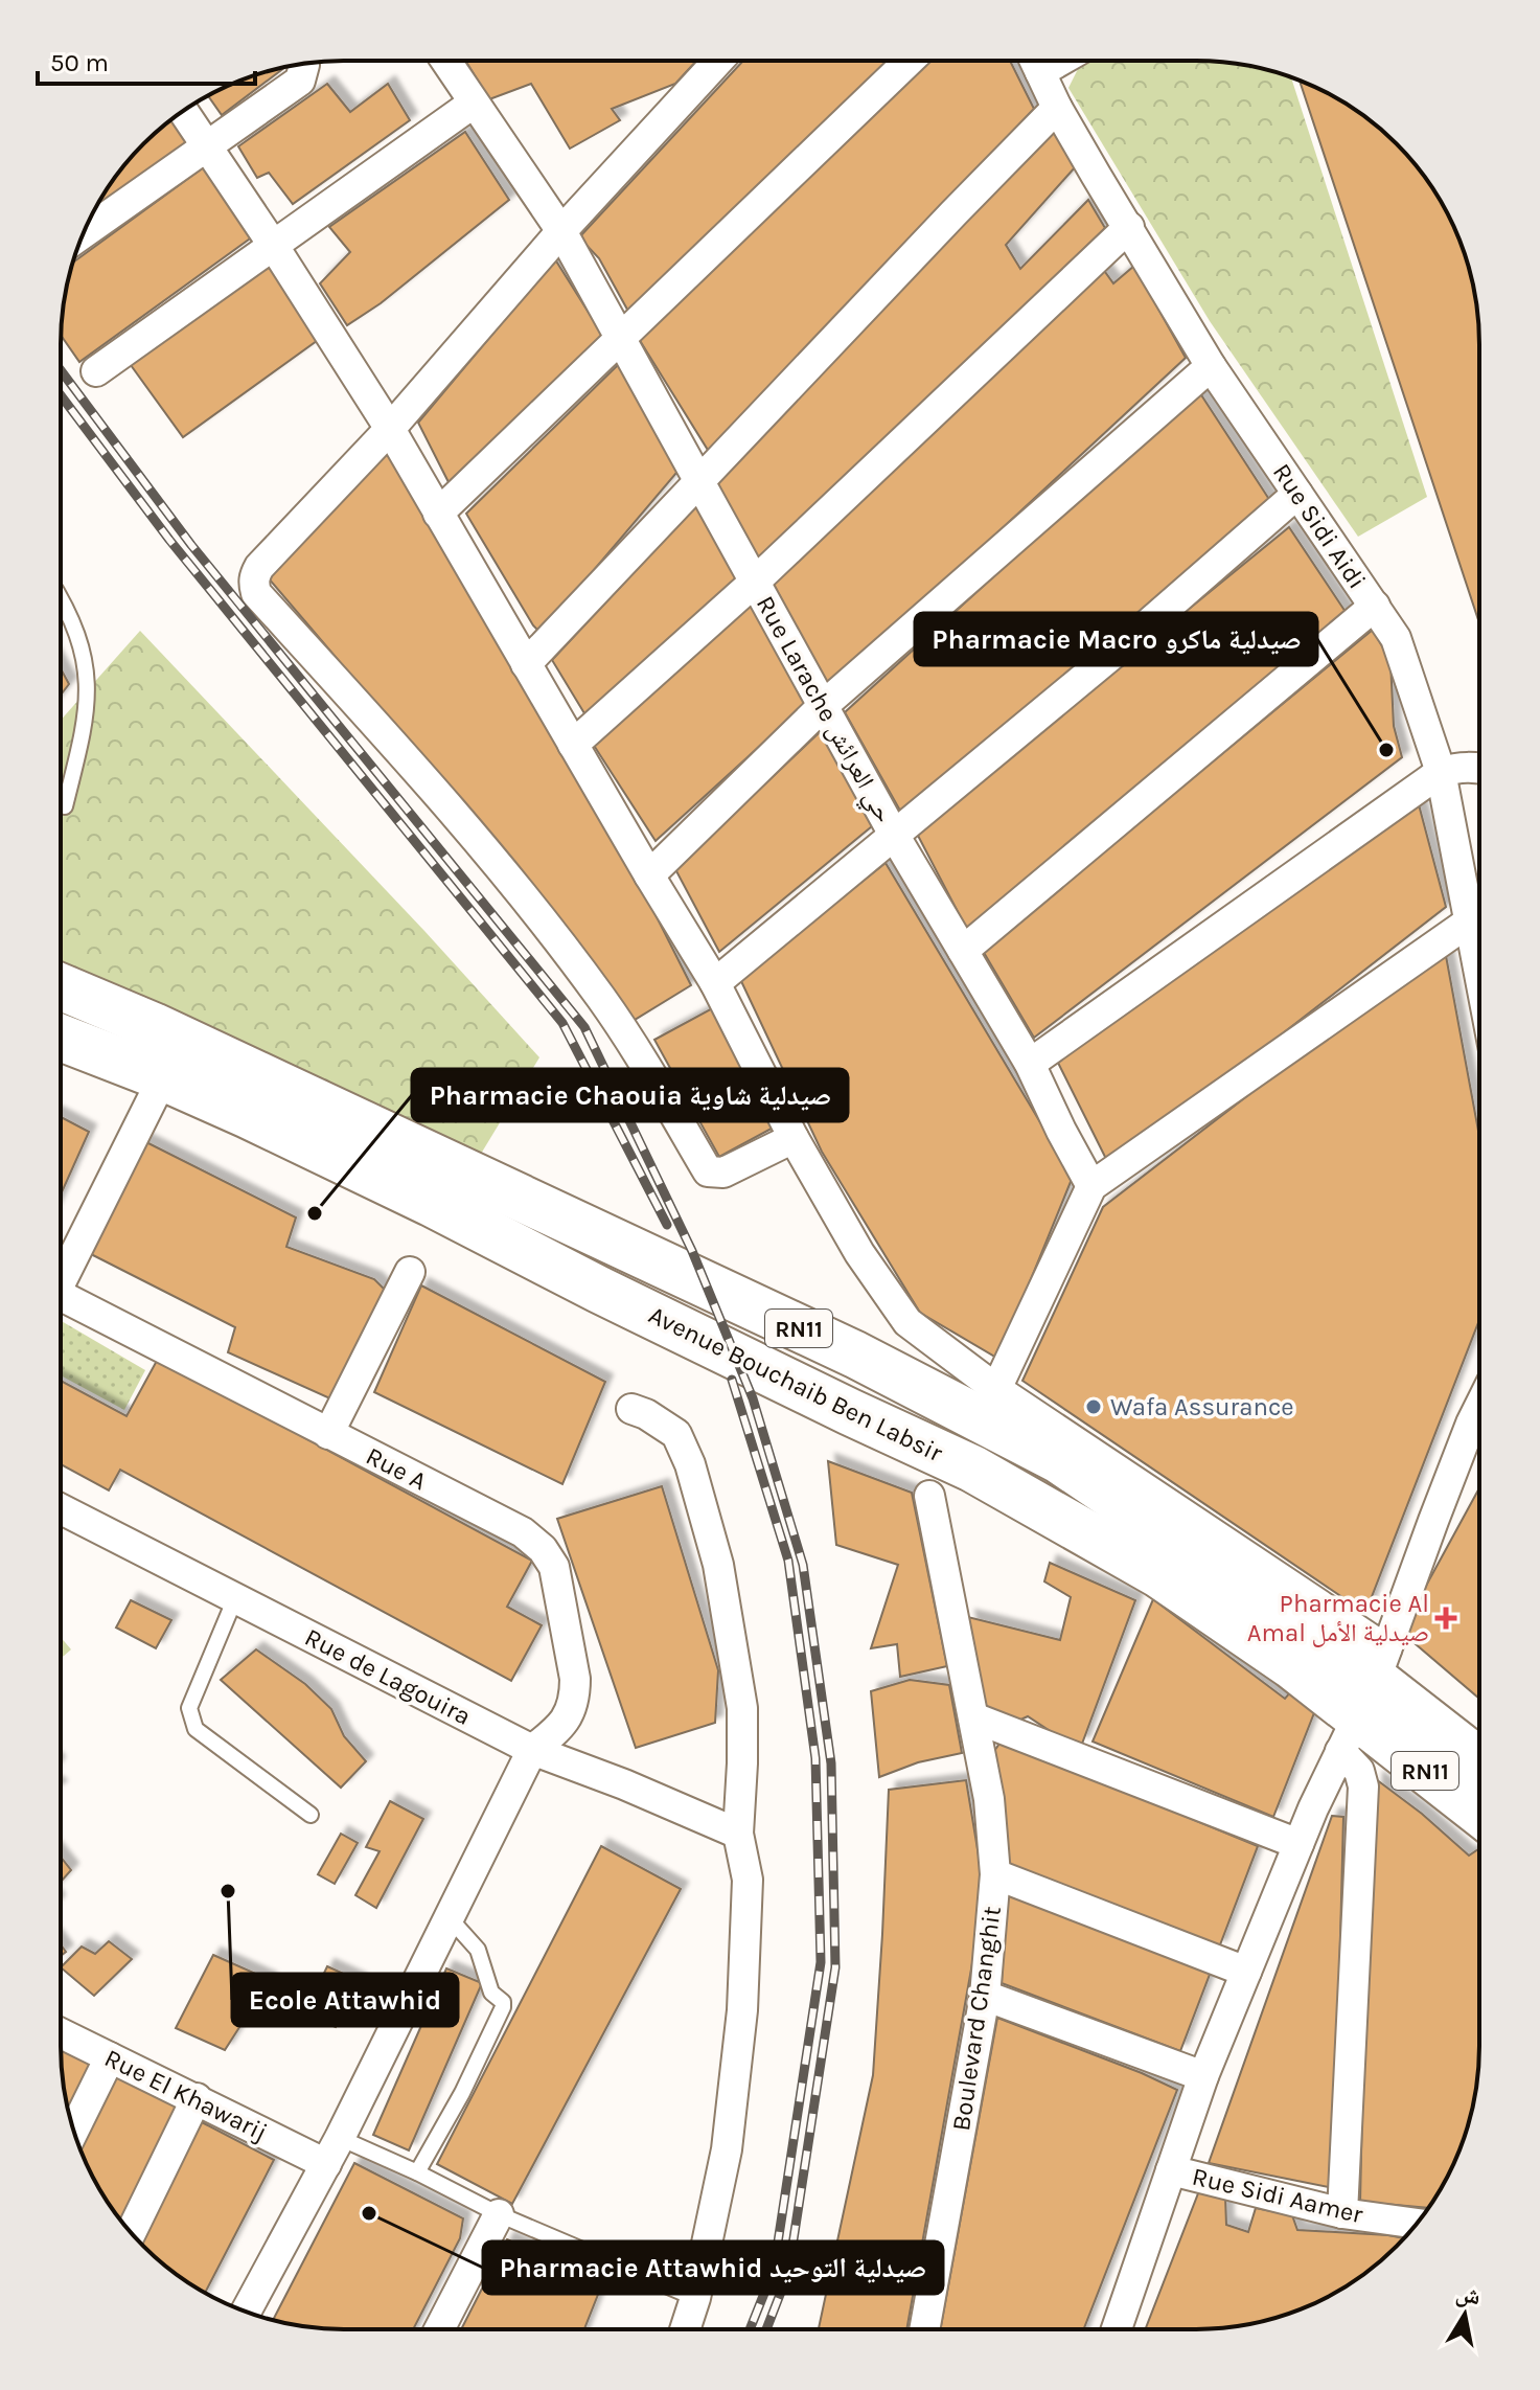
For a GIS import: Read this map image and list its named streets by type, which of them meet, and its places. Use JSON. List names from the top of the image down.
{
  "streets": {
    "main road": ["RN11", "Avenue Bouchaib Ben Labsir"],
    "street": [
      "Rue Sidi Aidi",
      "Rue Larache حي العرائش",
      "Rue A",
      "Rue de Lagouira",
      "Boulevard Changhit",
      "Rue El Khawarij",
      "Rue Sidi Aamer"
    ]
  },
  "crossings": [
    ["Rue A", "Rue de Lagouira"]
  ],
  "places": {
    "other": [
      "Pharmacie Macro صيدلية ماكرو",
      "Pharmacie Chaouia صيدلية شاوية",
      "Wafa Assurance",
      "Ecole Attawhid",
      "Pharmacie Attawhid صيدلية التوحيد"
    ],
    "health": ["Pharmacie Al Amal صيدلية الأمل"]
  },
  "scale_bar": "50 m",
  "north": "top"
}
